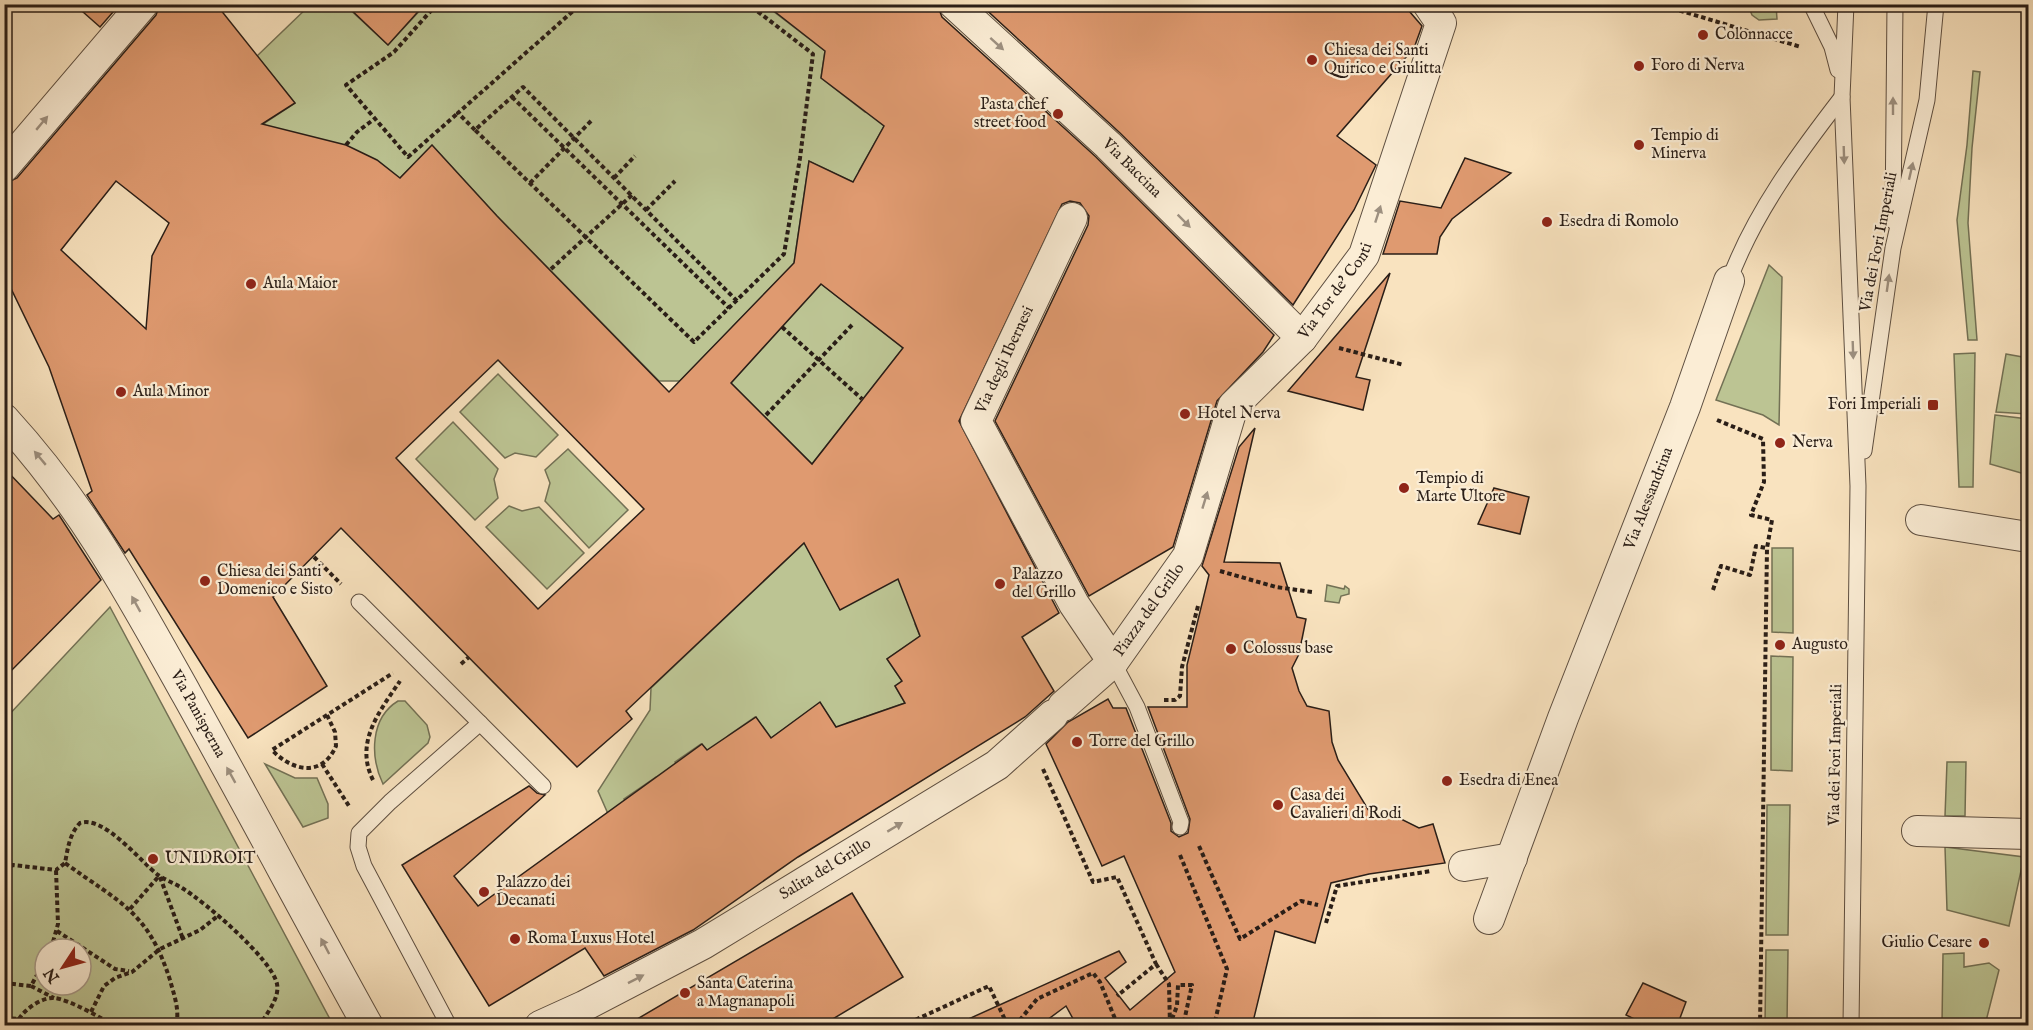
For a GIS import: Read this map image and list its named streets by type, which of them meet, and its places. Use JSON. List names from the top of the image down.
{
  "streets": {
    "street": [
      "Via Baccina",
      "Via Tor de' Conti",
      "Via degli Ibernesi",
      "Via Alessandrina",
      "Piazza del Grillo",
      "Via Panisperna",
      "Salita del Grillo"
    ],
    "lane": ["Via dei Fori Imperiali"]
  },
  "crossings": [
    ["Via Baccina", "Via Tor de' Conti"],
    ["Via dei Fori Imperiali", "Via Alessandrina"],
    ["Via Tor de' Conti", "Piazza del Grillo"],
    ["Via degli Ibernesi", "Piazza del Grillo"],
    ["Piazza del Grillo", "Salita del Grillo"]
  ],
  "one_way": [
    "Via Baccina",
    "Via Tor de' Conti",
    "Via Panisperna",
    "Salita del Grillo"
  ],
  "places": {
    "other": [
      "Colonnacce",
      "Chiesa dei Santi Quirico e Giulitta",
      "Foro di Nerva",
      "Pasta chef street food",
      "Tempio di Minerva",
      "Esedra di Romolo",
      "Aula Maior",
      "Aula Minor",
      "Hotel Nerva",
      "Nerva",
      "Tempio di Marte Ultore",
      "Chiesa dei Santi Domenico e Sisto",
      "Palazzo del Grillo",
      "Augusto",
      "Colossus base",
      "Torre del Grillo",
      "Esedra di Enea",
      "Casa dei Cavalieri di Rodi",
      "UNIDROIT",
      "Palazzo dei Decanati",
      "Roma Luxus Hotel",
      "Giulio Cesare",
      "Santa Caterina a Magnanapoli"
    ],
    "transit": ["Fori Imperiali"]
  },
  "north": "bottom left"
}
